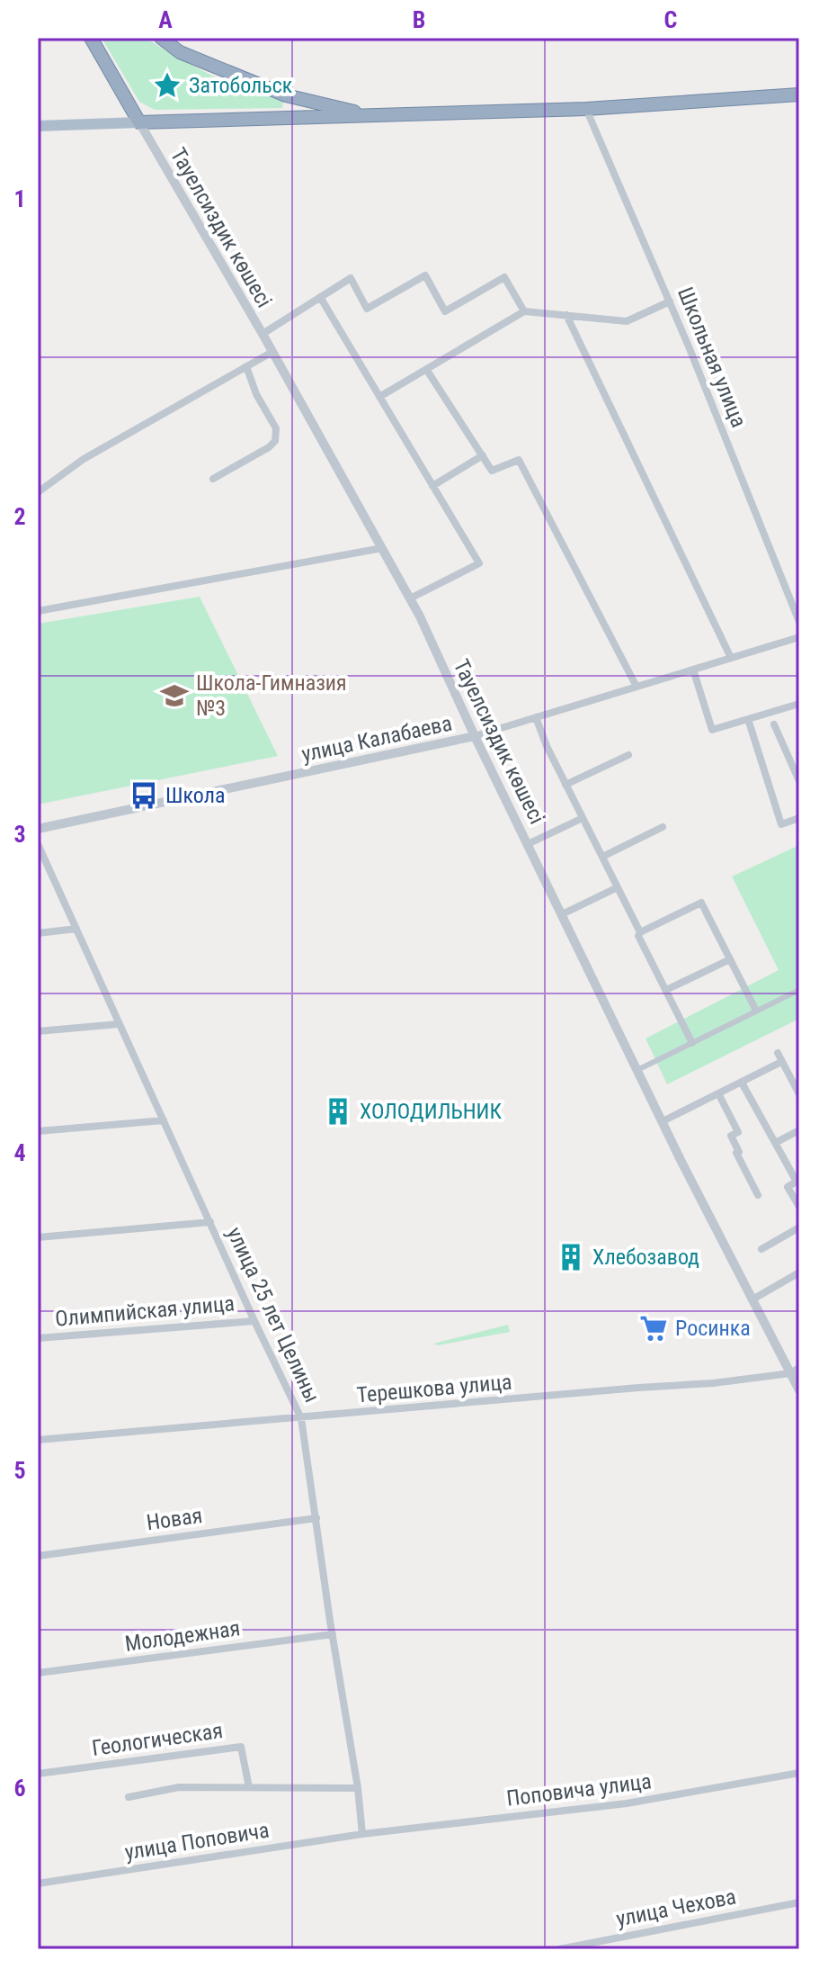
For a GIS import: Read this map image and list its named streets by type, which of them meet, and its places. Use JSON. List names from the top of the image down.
{
  "streets": {
    "street": [
      "Тауелсиздик көшесі",
      "Школьная улица",
      "улица Калабаева",
      "Олимпийская улица",
      "улица 25 лет Целины",
      "Терешкова улица",
      "Новая",
      "Молодежная",
      "Геологическая",
      "Поповича улица",
      "улица Поповича",
      "улица Чехова"
    ]
  },
  "crossings": [
    ["Тауелсиздик көшесі", "улица Калабаева"],
    ["Тауелсиздик көшесі", "Терешкова улица"],
    ["Олимпийская улица", "улица 25 лет Целины"],
    ["улица 25 лет Целины", "Терешкова улица"],
    ["улица 25 лет Целины", "Новая"],
    ["улица 25 лет Целины", "Молодежная"],
    ["улица 25 лет Целины", "Поповича улица"],
    ["улица 25 лет Целины", "улица Поповича"],
    ["Поповича улица", "улица Поповича"]
  ],
  "places": {
    "place": ["Затобольск"],
    "school or university": ["Школа-Гимназия №3"],
    "bus stop": ["Школа"],
    "building": ["ХОЛОДИЛЬНИК", "Хлебозавод"],
    "supermarket": ["Росинка"]
  },
  "grid": {
    "columns": ["A", "B", "C"],
    "rows": [
      "1",
      "2",
      "3",
      "4",
      "5",
      "6"
    ]
  }
}
